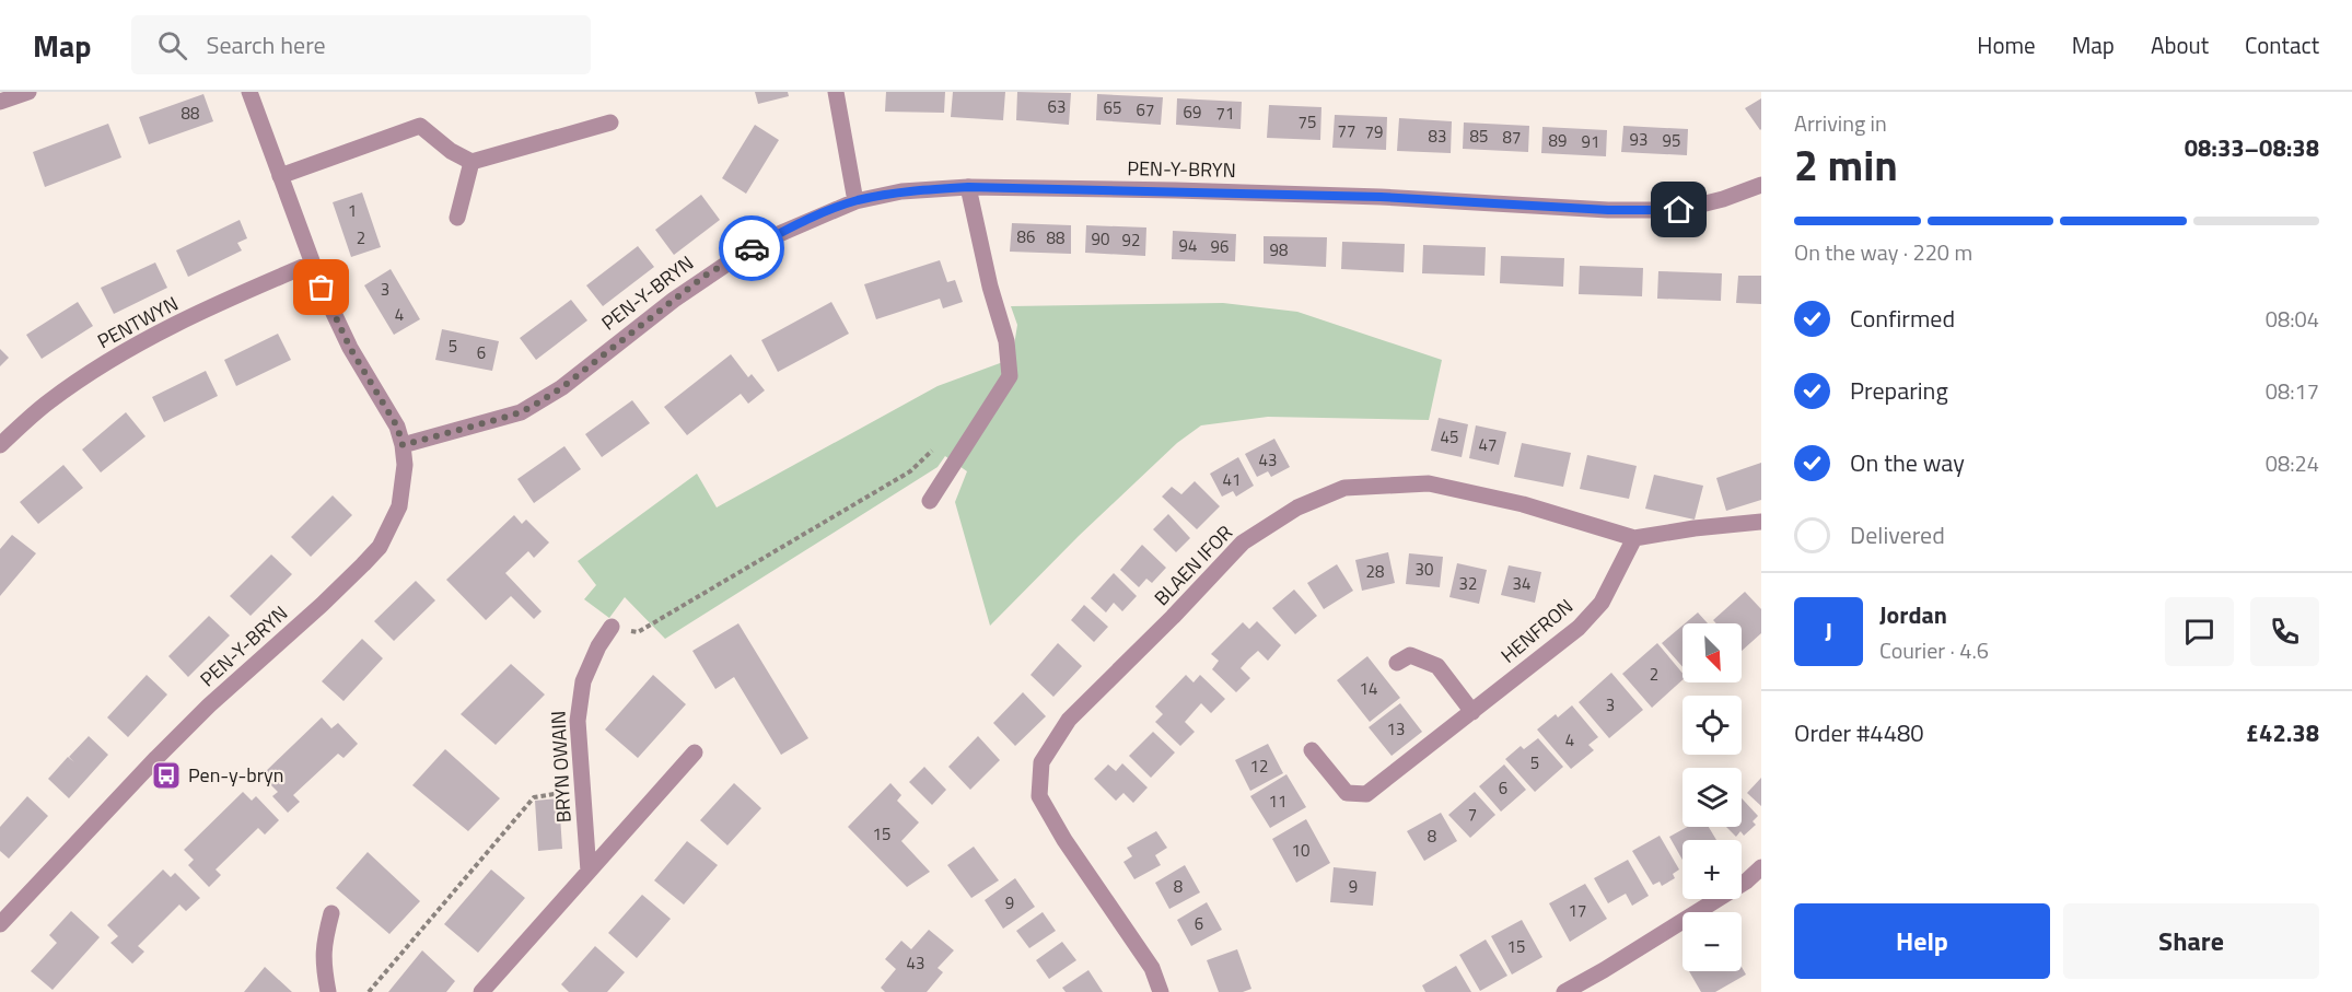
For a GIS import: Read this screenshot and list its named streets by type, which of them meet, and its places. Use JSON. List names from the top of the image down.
{
  "streets": {
    "street": [
      "PEN-Y-BRYN",
      "PENTWYN",
      "BLAEN IFOR",
      "HENFRON",
      "BRYN OWAIN"
    ]
  },
  "crossings": [
    ["BLAEN IFOR", "HENFRON"]
  ],
  "places": {
    "bus stop": ["Pen-y-bryn"]
  },
  "house_numbers": [
    "63",
    "65",
    "67",
    "69",
    "88",
    "71",
    "75",
    "77",
    "79",
    "83",
    "85",
    "87",
    "93",
    "89",
    "95",
    "91",
    "1",
    "86",
    "2",
    "88",
    "90",
    "92",
    "94",
    "96",
    "98",
    "3",
    "4",
    "5",
    "6",
    "45",
    "47",
    "43",
    "41",
    "30",
    "28",
    "32",
    "34",
    "2",
    "14",
    "3",
    "13",
    "4",
    "5",
    "12",
    "6",
    "11",
    "7",
    "15",
    "8",
    "10",
    "8",
    "9",
    "9",
    "17",
    "6",
    "15",
    "43"
  ],
  "north": "bottom right",
  "page": {
    "header": "Map",
    "search": "Search here",
    "nav": [
      "Home",
      "Map",
      "About",
      "Contact"
    ],
    "heading": ["2 min", "Arriving in", "08:33–08:38"],
    "panel": [
      "Jordan",
      "Courier · 4.6",
      "Order #4480",
      "£42.38"
    ],
    "bar": "On the way · 220 m",
    "list": [
      ["Confirmed", "08:04"],
      ["Preparing", "08:17"],
      ["On the way", "08:24"],
      "Delivered"
    ],
    "round": "J",
    "map_buttons": ["+", "−"],
    "buttons": ["Help", "Share"]
  }
}
